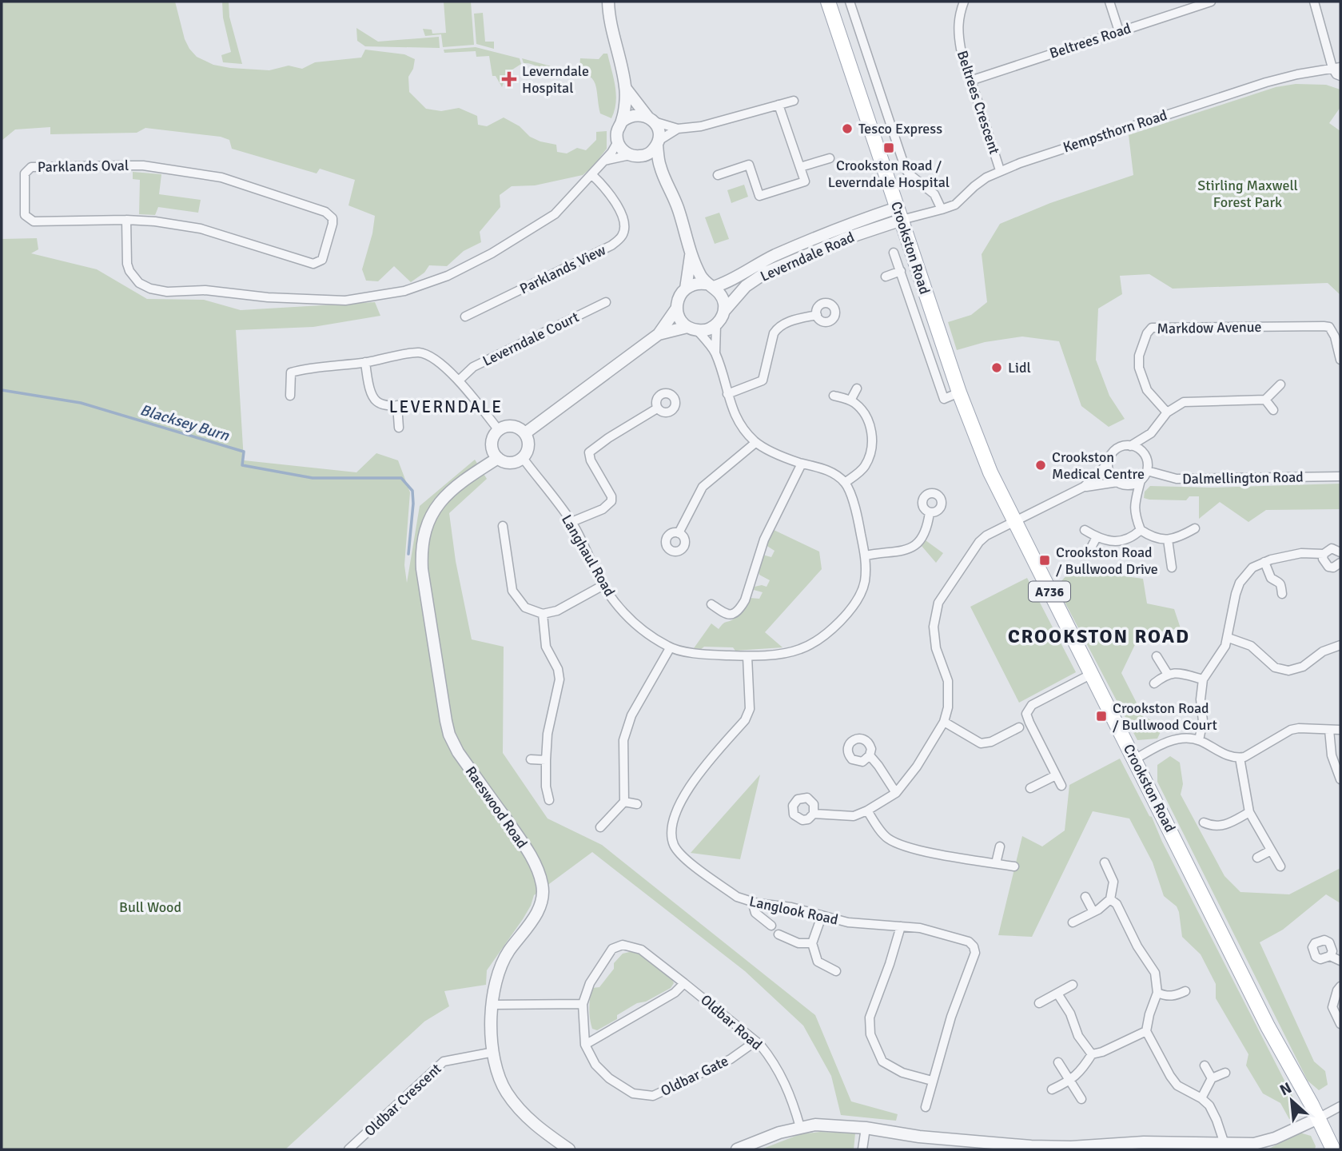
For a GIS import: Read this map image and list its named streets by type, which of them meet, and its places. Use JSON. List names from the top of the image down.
{
  "streets": {
    "main road": ["Crookston Road", "A736"],
    "street": [
      "Beltrees Road",
      "Beltrees Crescent",
      "Kempsthorn Road",
      "Parklands Oval",
      "Leverndale Road",
      "Parklands View",
      "Markdow Avenue",
      "Leverndale Court",
      "Dalmellington Road",
      "Langhaul Road",
      "Raeswood Road",
      "Langlook Road",
      "Oldbar Road",
      "Oldbar Gate",
      "Oldbar Crescent"
    ]
  },
  "crossings": [
    ["Beltrees Road", "Beltrees Crescent"],
    ["Beltrees Crescent", "Kempsthorn Road"],
    ["Kempsthorn Road", "Crookston Road"],
    ["Kempsthorn Road", "Leverndale Road"],
    ["Crookston Road", "Leverndale Road"],
    ["Langhaul Road", "Raeswood Road"],
    ["Langhaul Road", "Langlook Road"],
    ["Raeswood Road", "Oldbar Crescent"],
    ["Oldbar Road", "Oldbar Gate"]
  ],
  "districts": ["LEVERNDALE", "CROOKSTON ROAD"],
  "water": ["Blacksey Burn"],
  "parks": ["Stirling Maxwell Forest Park", "Bull Wood"],
  "places": {
    "health": ["Leverndale Hospital"],
    "other": ["Tesco Express", "Lidl", "Crookston Medical Centre"],
    "transit": ["Crookston Road / Leverndale Hospital", "Crookston Road / Bullwood Drive", "Crookston Road / Bullwood Court"]
  },
  "north": "top left"
}
